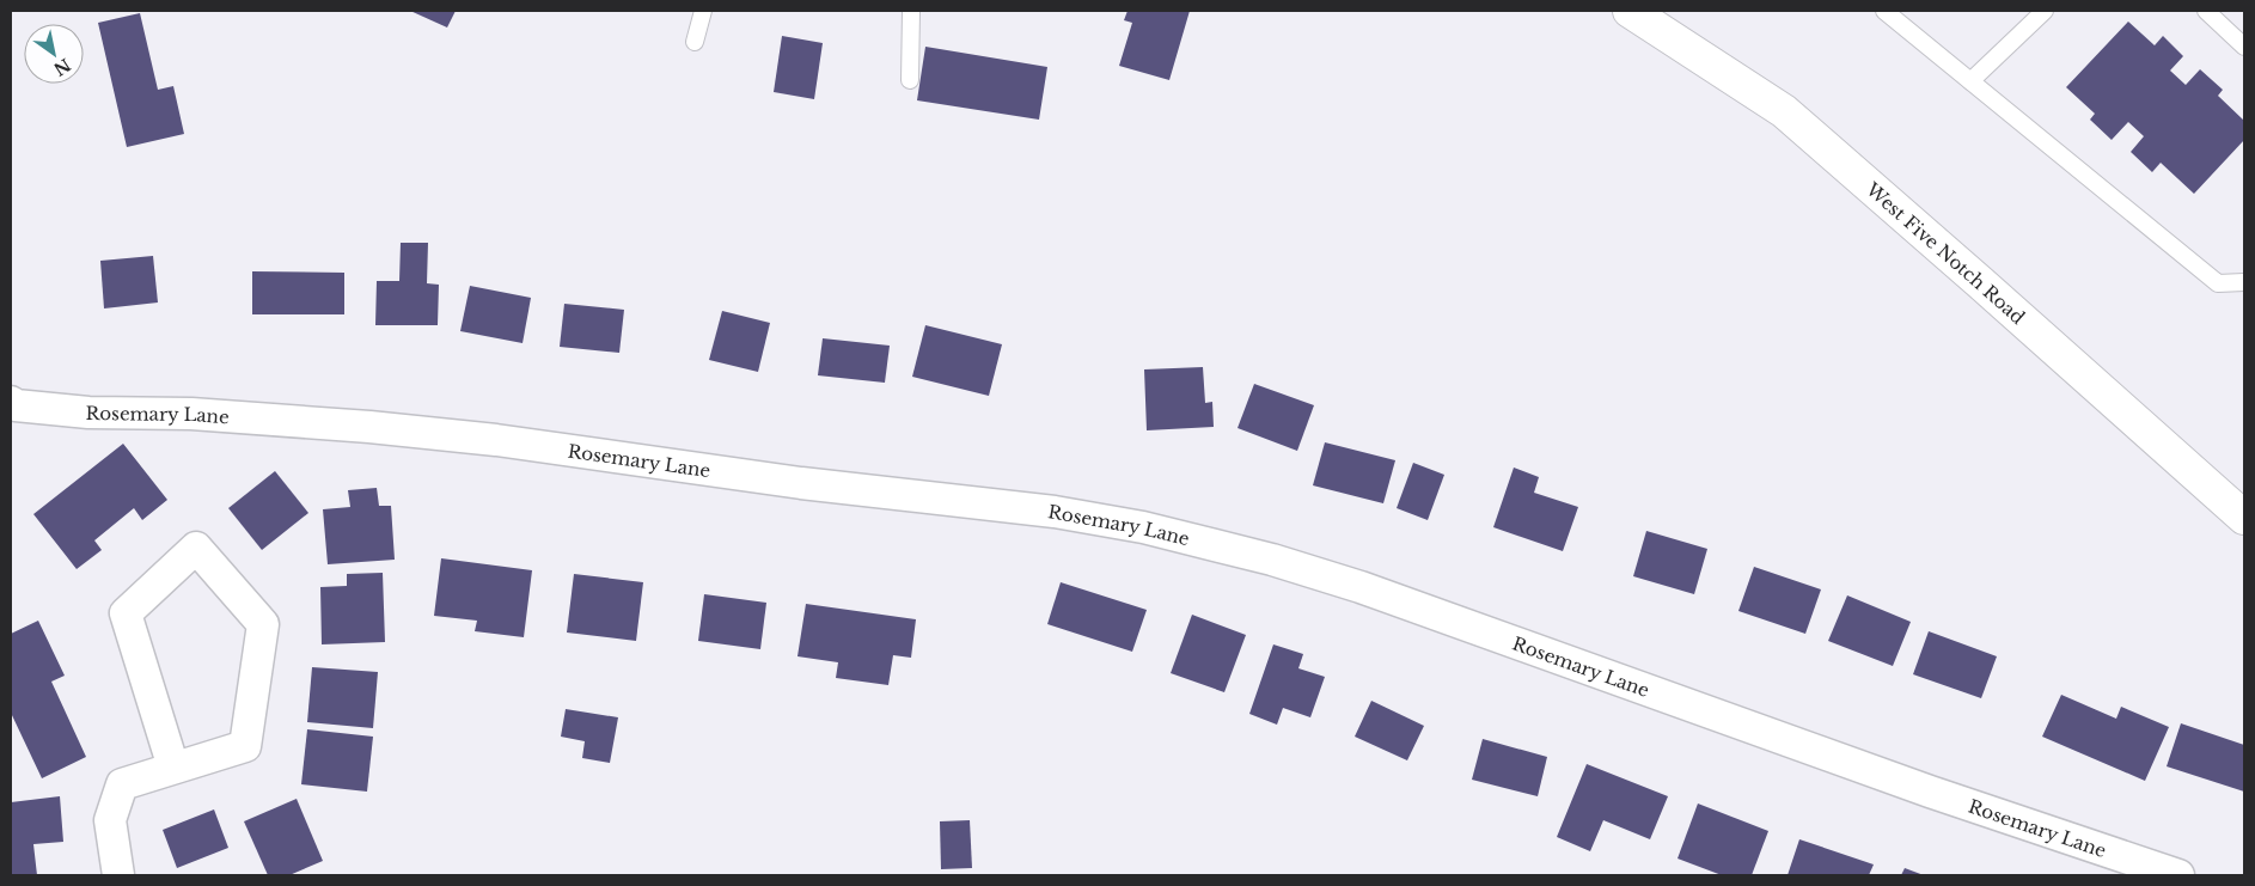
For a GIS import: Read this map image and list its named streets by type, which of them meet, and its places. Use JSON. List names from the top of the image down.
{
  "streets": {
    "street": ["West Five Notch Road", "Rosemary Lane"]
  },
  "north": "bottom right"
}
